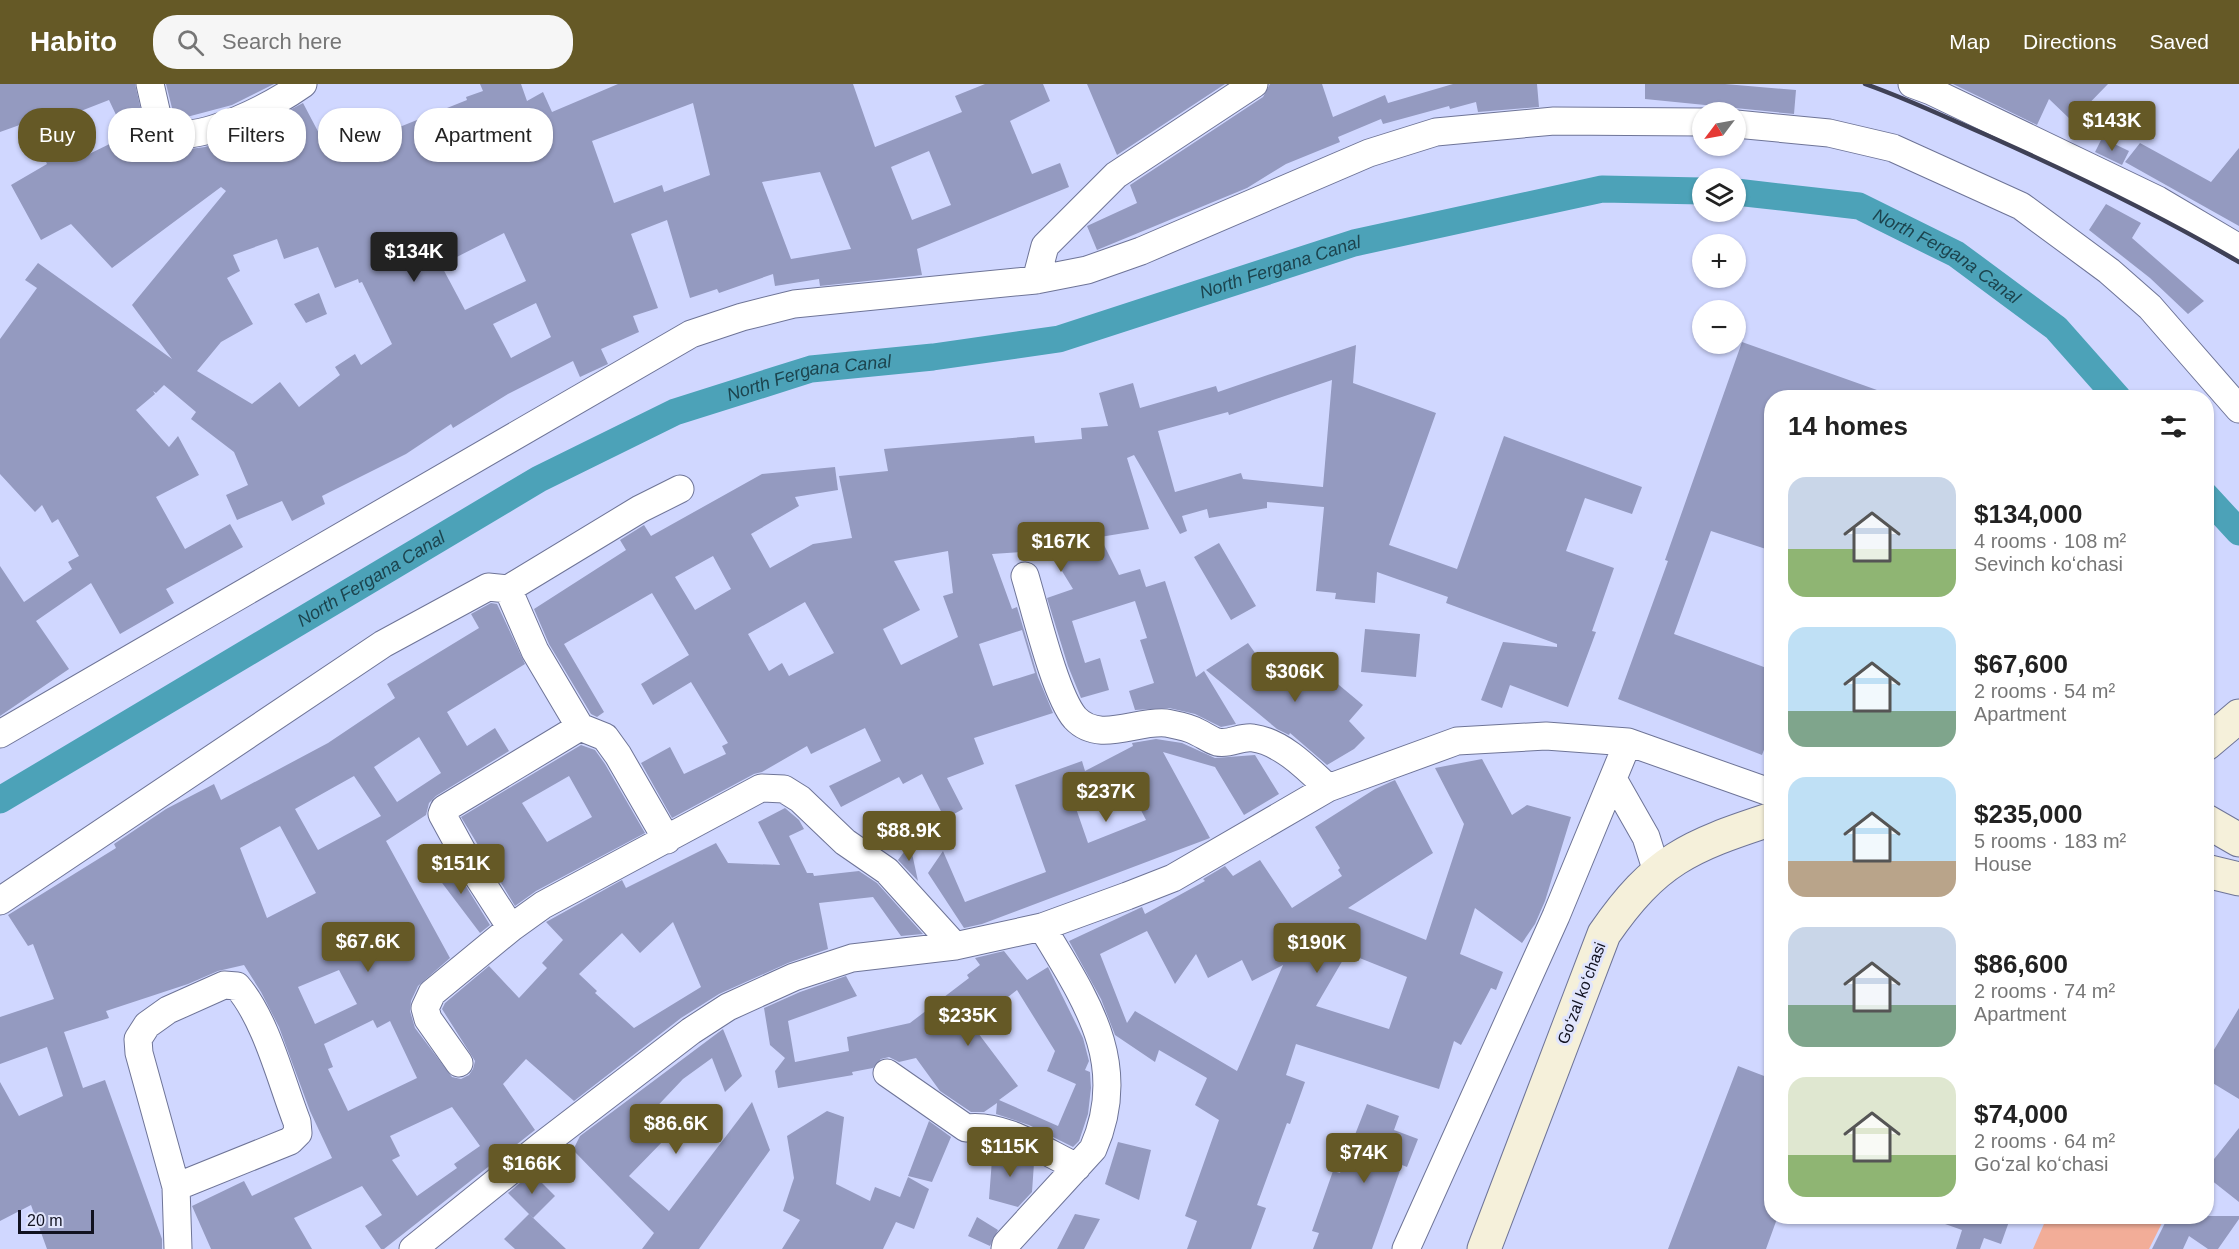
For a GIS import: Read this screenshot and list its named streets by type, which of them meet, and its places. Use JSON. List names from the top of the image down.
{
  "streets": {
    "main road": ["Goʻzal koʻchasi"]
  },
  "water": ["North Fergana Canal"],
  "scale_bar": "20 m",
  "north": "bottom left",
  "page": {
    "header": "Habito",
    "search": "Search here",
    "nav": ["Map", "Directions", "Saved"],
    "price": [
      "$143K",
      "$134K",
      "$167K",
      "$306K",
      "$237K",
      "$88.9K",
      "$151K",
      "$67.6K",
      "$190K",
      "$235K",
      "$86.6K",
      "$115K",
      "$74K",
      "$166K"
    ],
    "map_buttons": ["+", "−"],
    "chip": [
      "Buy",
      "Rent",
      "Filters",
      "New",
      "Apartment"
    ],
    "heading": "14 homes",
    "list": [
      {
        "name": "$134,000",
        "note": "4 rooms · 108 m² · Sevinch koʻchasi"
      },
      {
        "name": "$67,600",
        "note": "2 rooms · 54 m² · Apartment"
      },
      {
        "name": "$235,000",
        "note": "5 rooms · 183 m² · House"
      },
      {
        "name": "$86,600",
        "note": "2 rooms · 74 m² · Apartment"
      },
      {
        "name": "$74,000",
        "note": "2 rooms · 64 m² · Goʻzal koʻchasi"
      }
    ],
    "scale": "20 m"
  }
}
